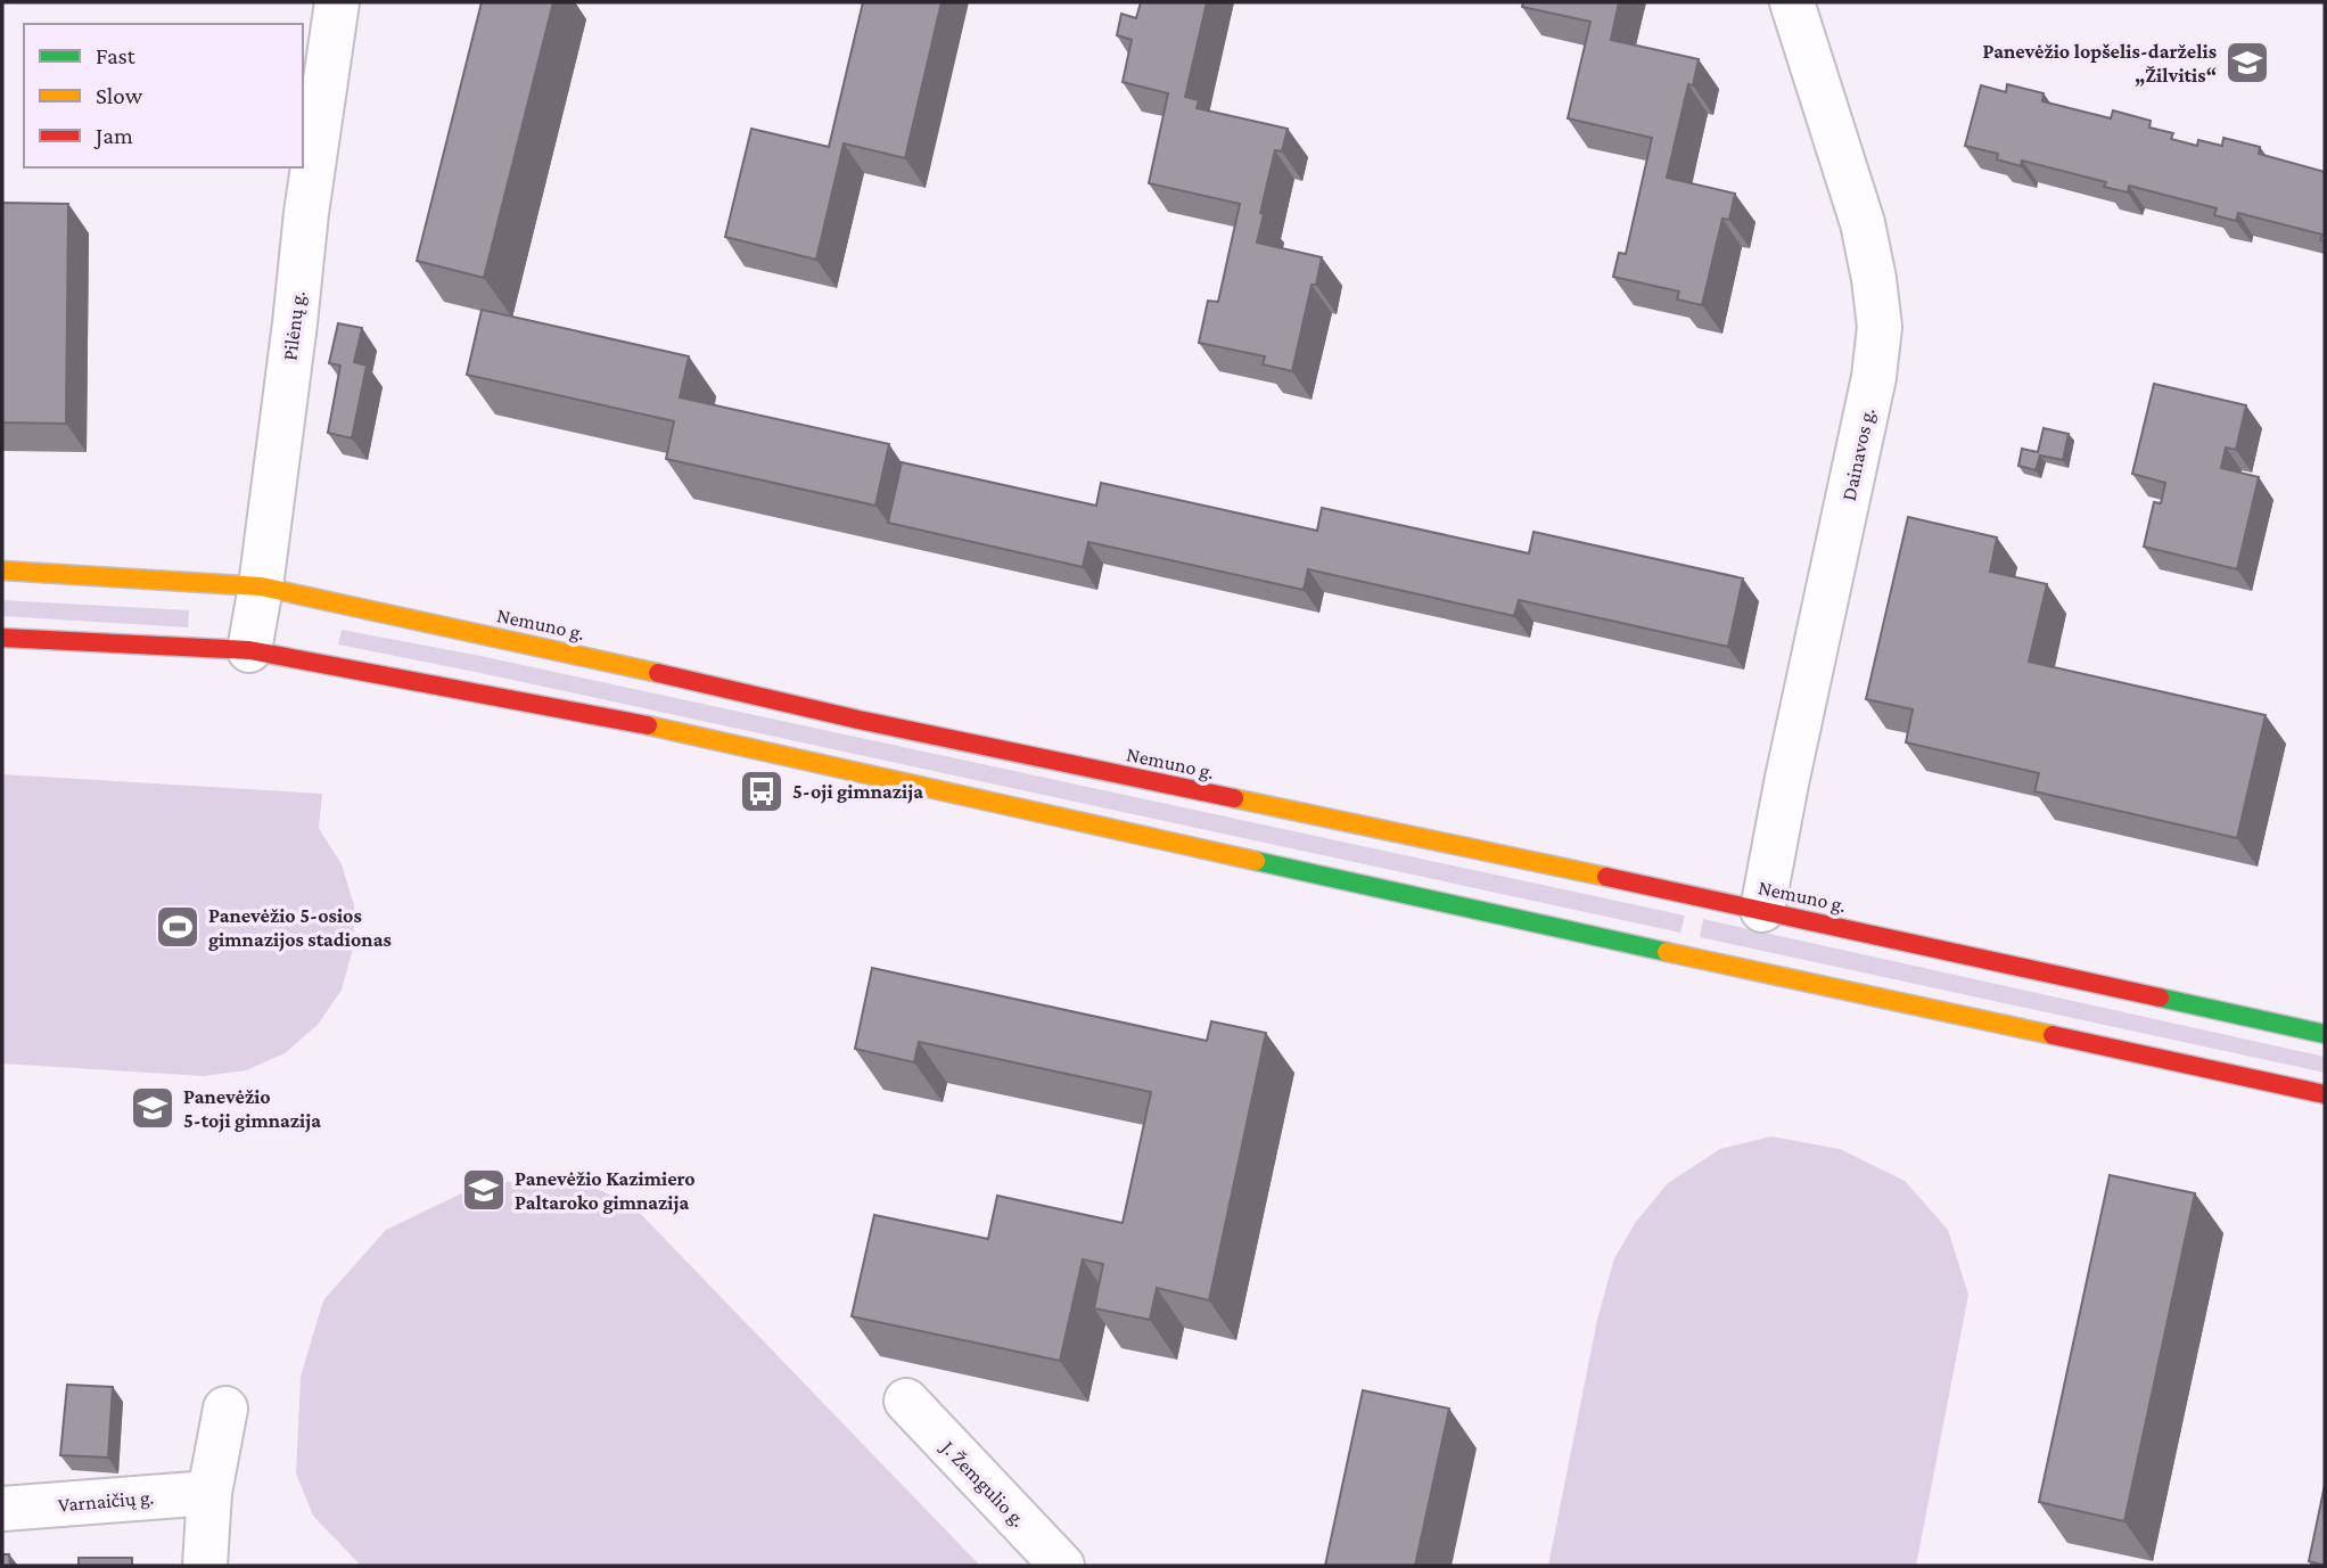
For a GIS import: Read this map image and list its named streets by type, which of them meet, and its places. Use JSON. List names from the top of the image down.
{
  "streets": {
    "main road": ["Nemuno g."],
    "street": [
      "Pilėnų g.",
      "Dainavos g.",
      "J. Žemgulio g.",
      "Varnaičių g."
    ]
  },
  "crossings": [
    ["Pilėnų g.", "Nemuno g."],
    ["Dainavos g.", "Nemuno g."]
  ],
  "places": {
    "school or university": ["Panevėžio lopšelis-darželis „Žilvitis“", "Panevėžio 5-toji gimnazija", "Panevėžio Kazimiero Paltaroko gimnazija"],
    "bus stop": ["5-oji gimnazija"],
    "sports": ["Panevėžio 5-osios gimnazijos stadionas"]
  },
  "legend": ["Fast", "Slow", "Jam"]
}
